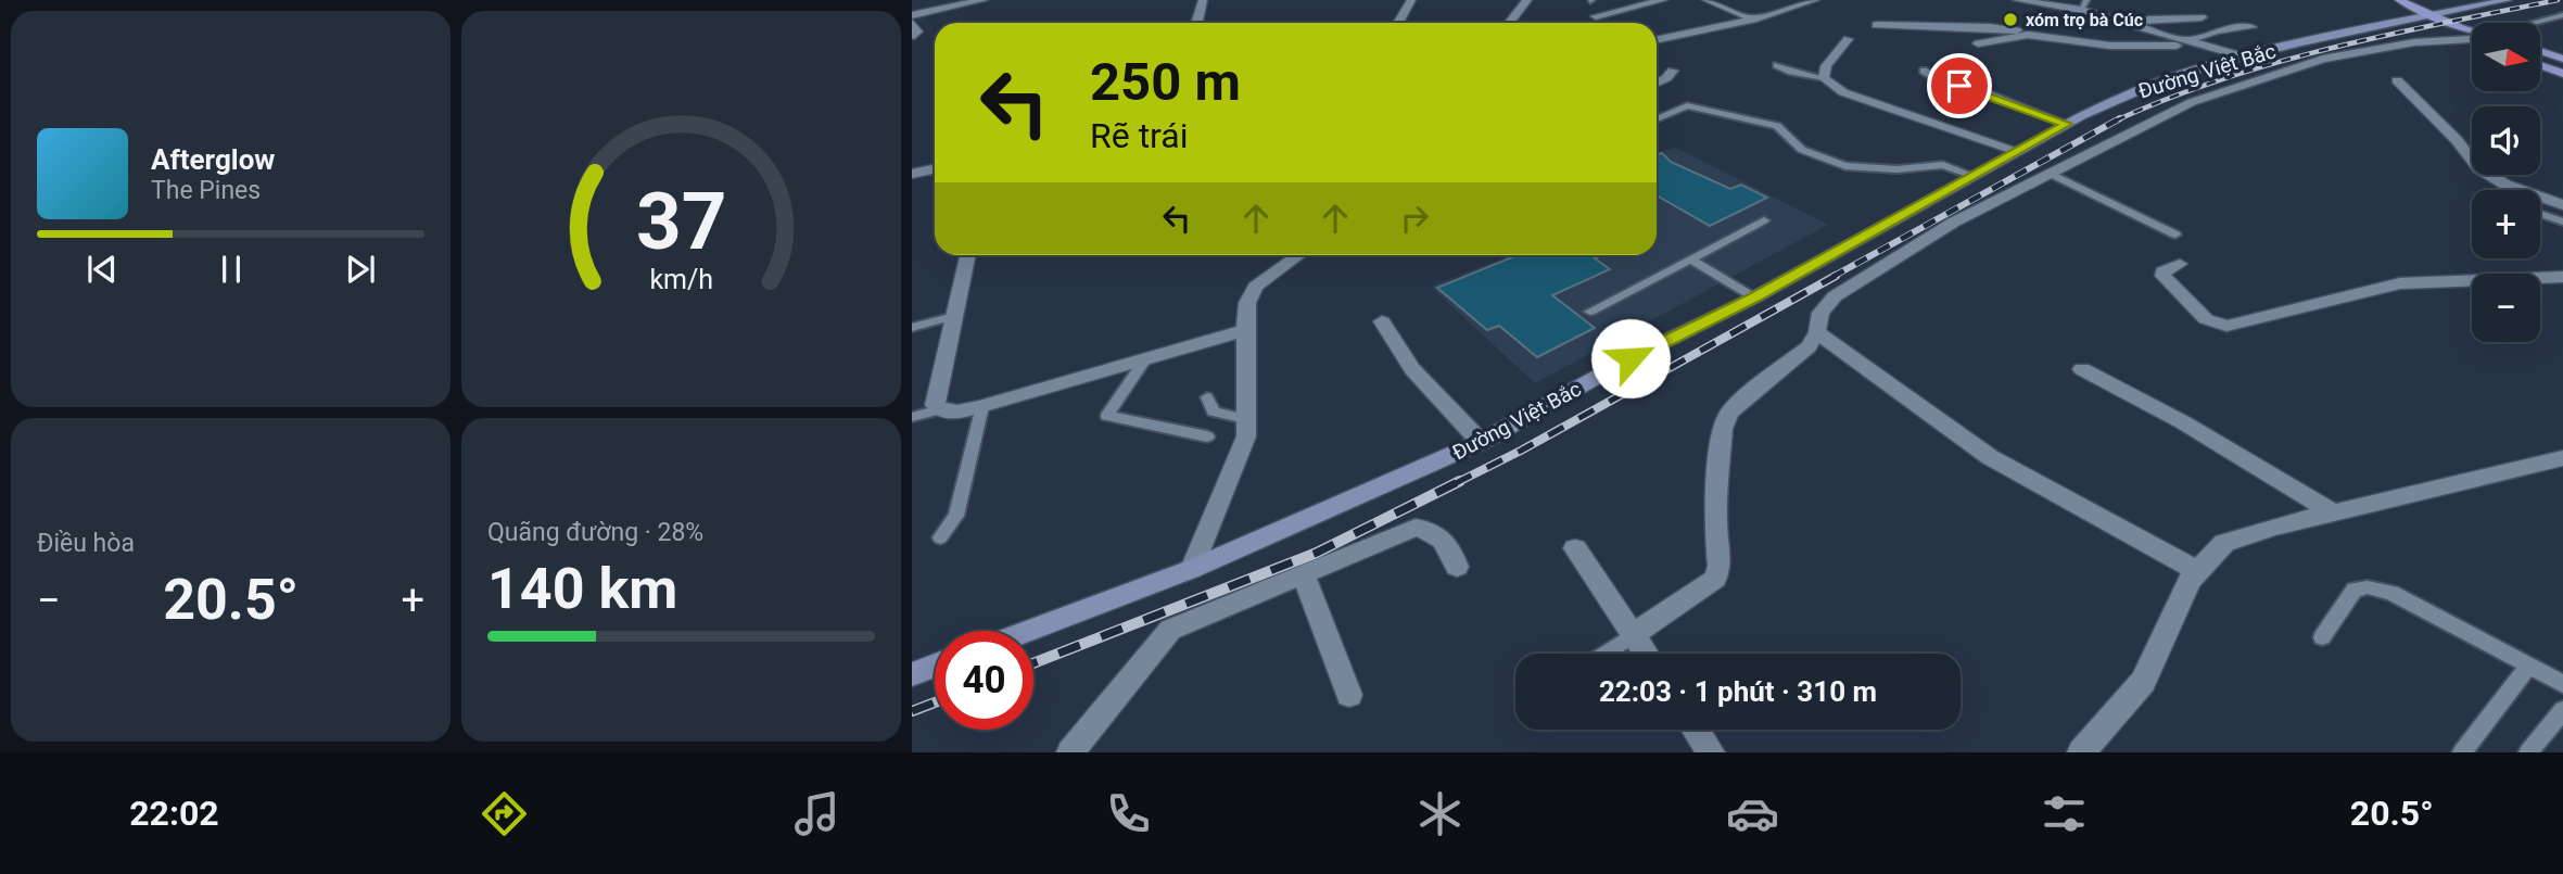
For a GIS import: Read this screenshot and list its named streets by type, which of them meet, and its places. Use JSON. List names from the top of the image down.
{
  "streets": {
    "street": ["Đường Việt Bắc"]
  },
  "places": ["xóm trọ bà Cúc"],
  "north": "right",
  "page": {
    "map_buttons": ["+", "−"],
    "turn": ["250 m", "Rẽ trái"],
    "song": ["Afterglow", "The Pines"],
    "tile": [
      "Điều hòa",
      ["Quãng đường · 28%", "140 km"]
    ],
    "heat": ["−", "20.5°", "+"],
    "limit": "40",
    "trip": "22:03 · 1 phút · 310 m",
    "tabs": ["22:02", "20.5°"],
    "gauge": ["37", "km/h"]
  }
}
